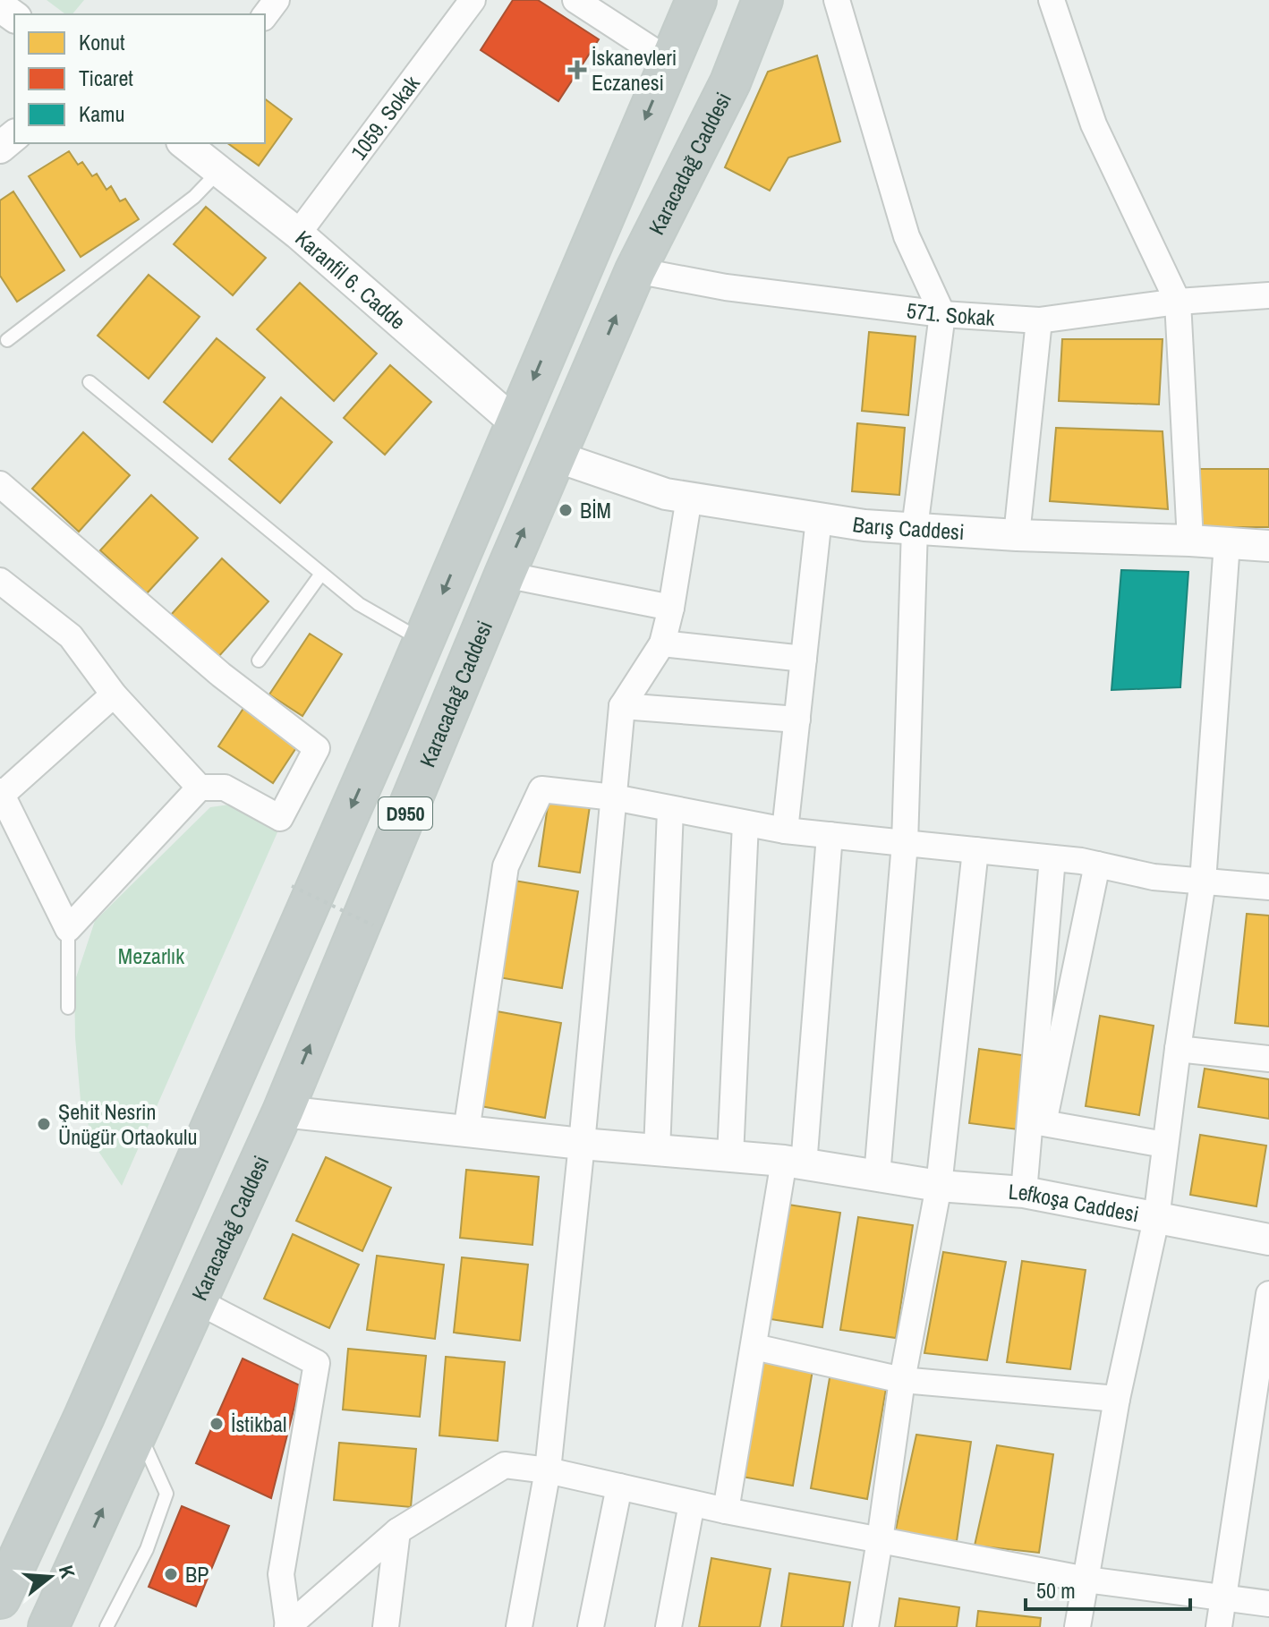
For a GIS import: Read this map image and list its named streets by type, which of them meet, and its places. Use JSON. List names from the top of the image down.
{
  "streets": {
    "highway": ["Karacadağ Caddesi", "D950"],
    "street": [
      "1059. Sokak",
      "Karanfil 6. Cadde",
      "571. Sokak",
      "Barış Caddesi",
      "Lefkoşa Caddesi"
    ]
  },
  "crossings": [
    ["1059. Sokak", "Karanfil 6. Cadde"],
    ["Karacadağ Caddesi", "571. Sokak"],
    ["Karacadağ Caddesi", "Barış Caddesi"],
    ["Karacadağ Caddesi", "Lefkoşa Caddesi"],
    ["Karanfil 6. Cadde", "D950"]
  ],
  "parks": ["Mezarlık"],
  "places": {
    "health": ["İskanevleri Eczanesi"],
    "other": [
      "BİM",
      "Şehit Nesrin Ünügür Ortaokulu",
      "İstikbal",
      "BP"
    ]
  },
  "legend": ["Konut", "Ticaret", "Kamu"],
  "scale_bar": "50 m",
  "north": "right"
}
